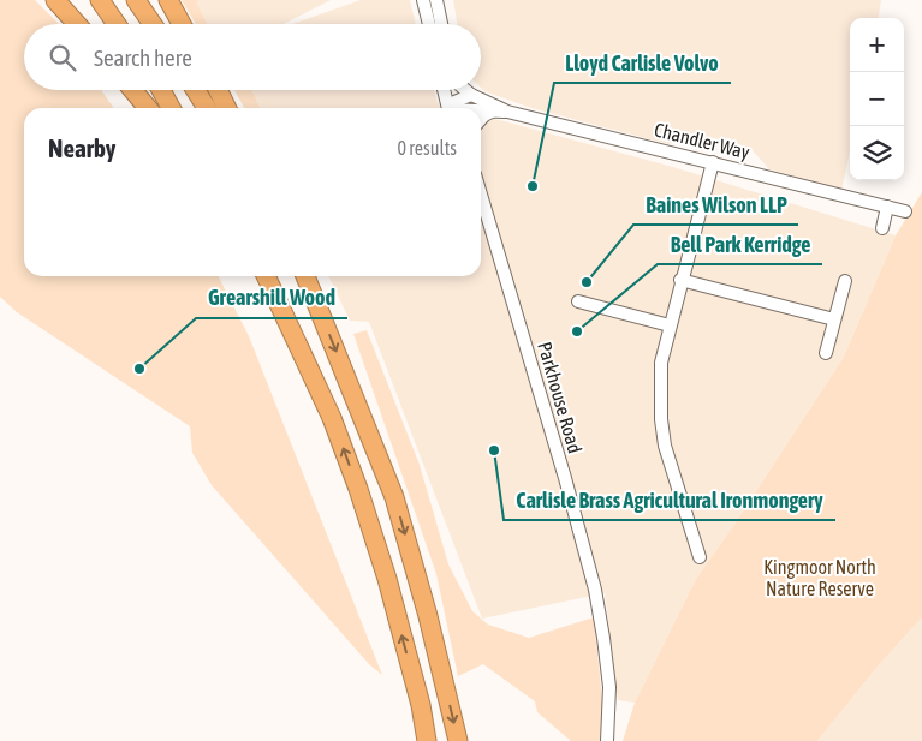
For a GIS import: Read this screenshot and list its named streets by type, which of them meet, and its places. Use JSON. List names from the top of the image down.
{
  "streets": {
    "street": ["Chandler Way", "Parkhouse Road"]
  },
  "parks": ["Kingmoor North Nature Reserve"],
  "places": [
    "Lloyd Carlisle Volvo",
    "Baines Wilson LLP",
    "Bell Park Kerridge",
    "Grearshill Wood",
    "Carlisle Brass Agricultural Ironmongery"
  ],
  "page": {
    "map_buttons": ["+", "−"],
    "search": "Search here",
    "heading": ["Nearby", "0 results"]
  }
}
